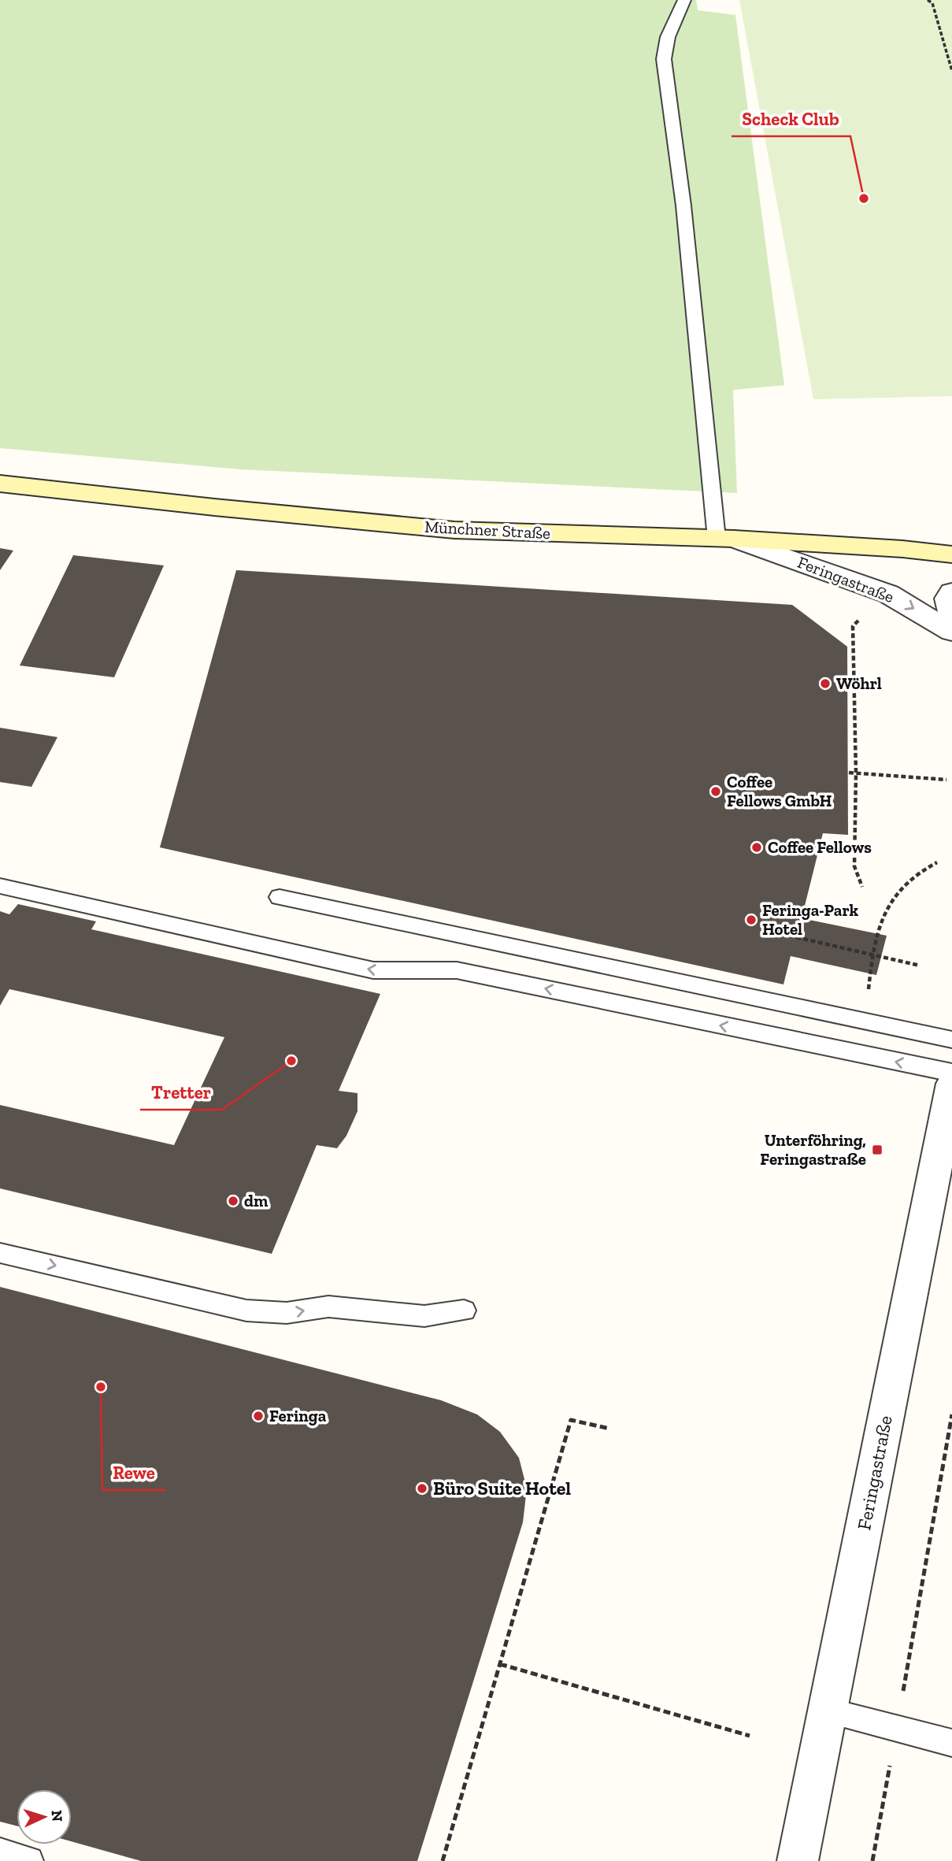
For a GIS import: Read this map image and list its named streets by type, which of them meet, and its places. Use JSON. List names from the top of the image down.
{
  "streets": {
    "main road": ["Münchner Straße"],
    "street": ["Feringastraße"]
  },
  "crossings": [
    ["Münchner Straße", "Feringastraße"]
  ],
  "places": {
    "other": [
      "Scheck Club",
      "Wöhrl",
      "Coffee Fellows GmbH",
      "Coffee Fellows",
      "Feringa-Park Hotel",
      "Tretter",
      "dm",
      "Rewe",
      "Feringa",
      "Büro Suite Hotel"
    ],
    "transit": ["Unterföhring, Feringastraße"]
  },
  "north": "right"
}
